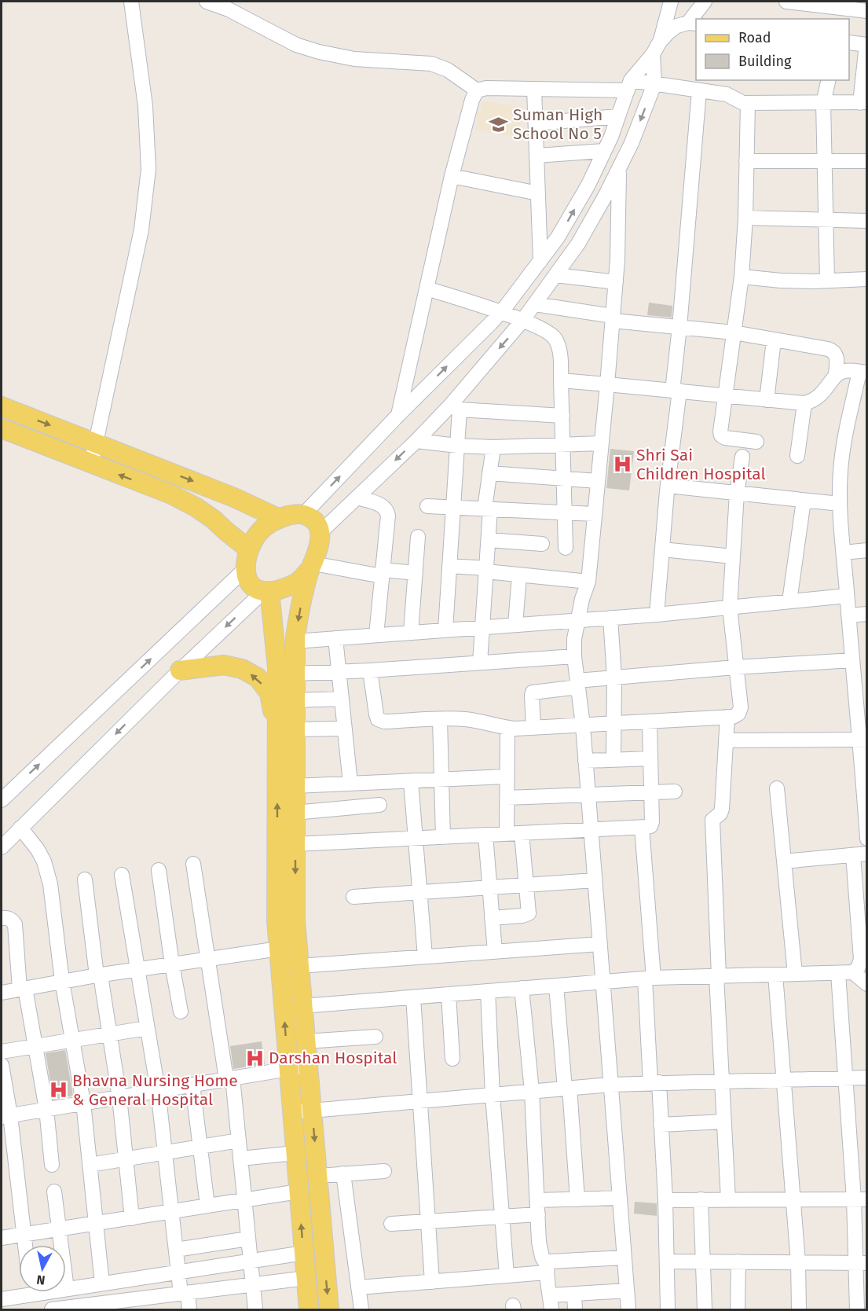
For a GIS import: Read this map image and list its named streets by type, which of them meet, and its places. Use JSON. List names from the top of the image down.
{
  "places": {
    "school or university": ["Suman High School No 5"],
    "hospital": ["Shri Sai Children Hospital", "Darshan Hospital", "Bhavna Nursing Home & General Hospital"]
  },
  "legend": ["Road", "Building"],
  "north": "bottom"
}
